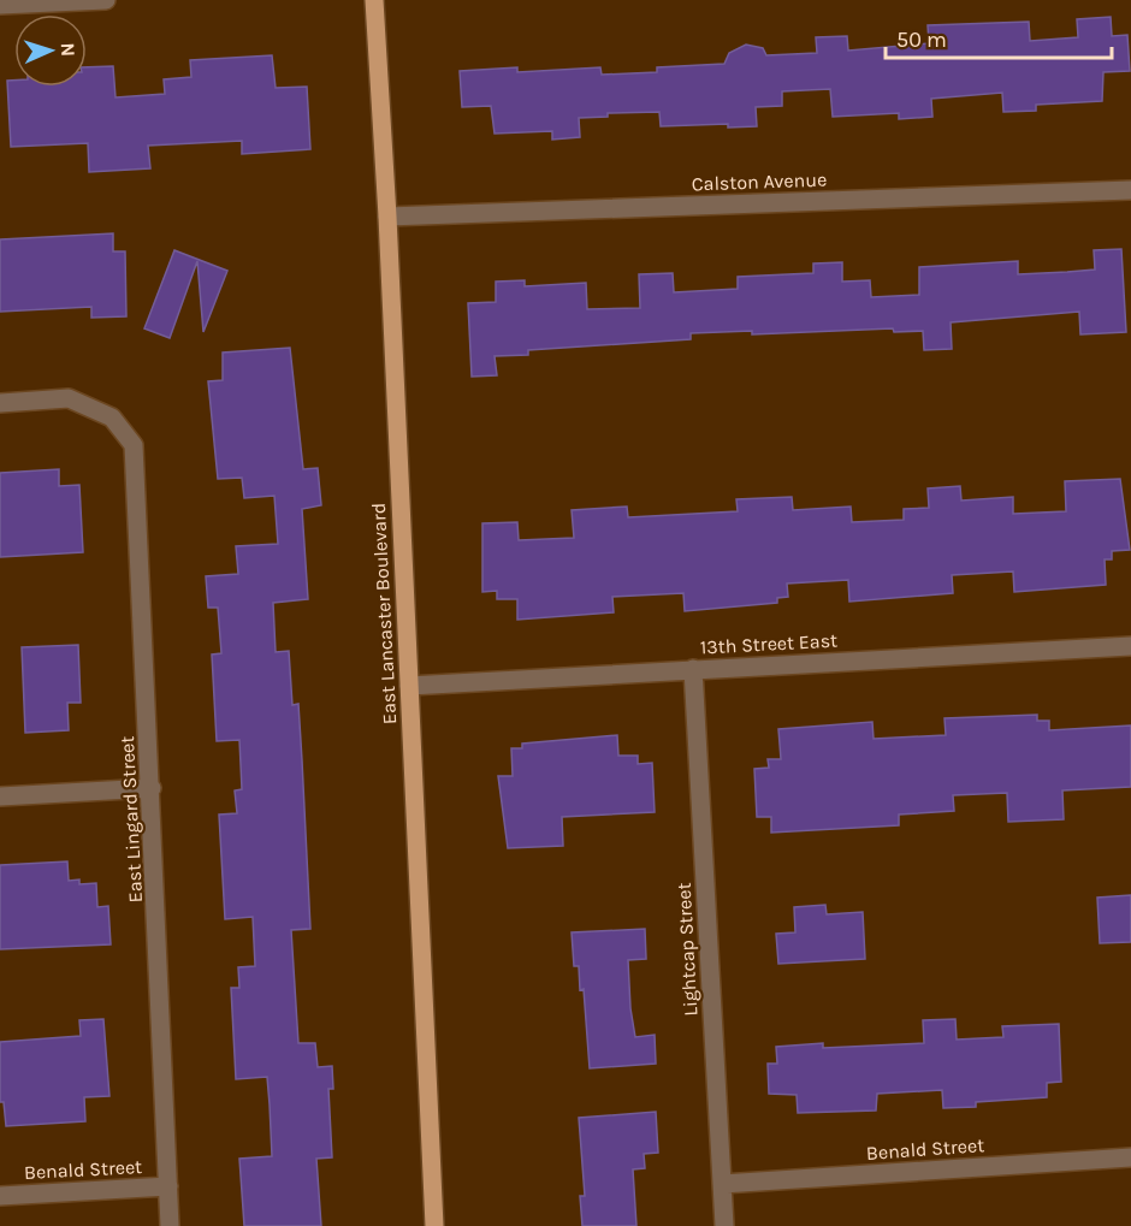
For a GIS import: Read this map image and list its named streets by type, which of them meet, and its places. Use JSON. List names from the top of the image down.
{
  "streets": {
    "main road": ["East Lancaster Boulevard"],
    "street": [
      "Calston Avenue",
      "13th Street East",
      "East Lingard Street",
      "Lightcap Street",
      "Benald Street"
    ]
  },
  "crossings": [
    ["Calston Avenue", "East Lancaster Boulevard"],
    ["East Lancaster Boulevard", "13th Street East"],
    ["13th Street East", "Lightcap Street"],
    ["East Lingard Street", "Benald Street"],
    ["Lightcap Street", "Benald Street"]
  ],
  "scale_bar": "50 m",
  "north": "right"
}
